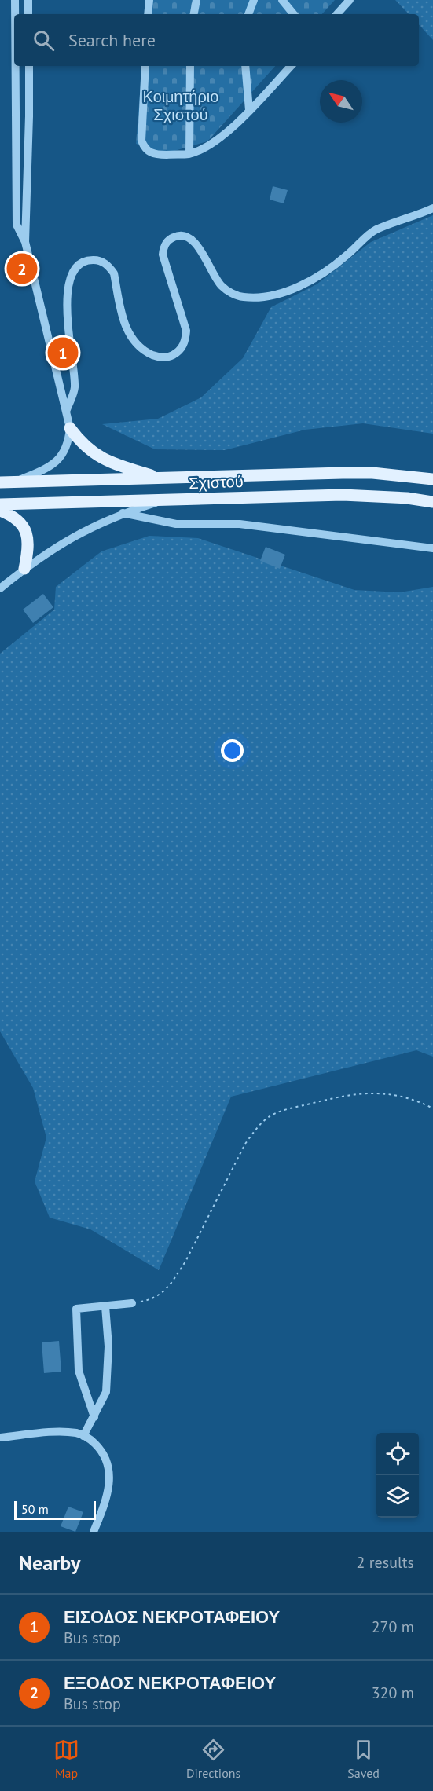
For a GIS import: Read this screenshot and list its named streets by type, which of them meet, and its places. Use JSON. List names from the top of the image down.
{
  "streets": {
    "main road": ["Σχιστού"]
  },
  "parks": ["Κοιμητήριο Σχιστού"],
  "scale_bar": "50 m",
  "north": "top left",
  "page": {
    "search": "Search here",
    "pins": ["2", "1"],
    "scale": "50 m",
    "heading": ["Nearby", "2 results"],
    "list": [
      {
        "mark": "1",
        "name": "ΕΙΣΟΔΟΣ ΝΕΚΡΟΤΑΦΕΙΟΥ",
        "note": "Bus stop",
        "value": "270 m"
      },
      {
        "mark": "2",
        "name": "ΕΞΟΔΟΣ ΝΕΚΡΟΤΑΦΕΙΟΥ",
        "note": "Bus stop",
        "value": "320 m"
      }
    ],
    "nav": ["Map", "Directions", "Saved"]
  }
}
